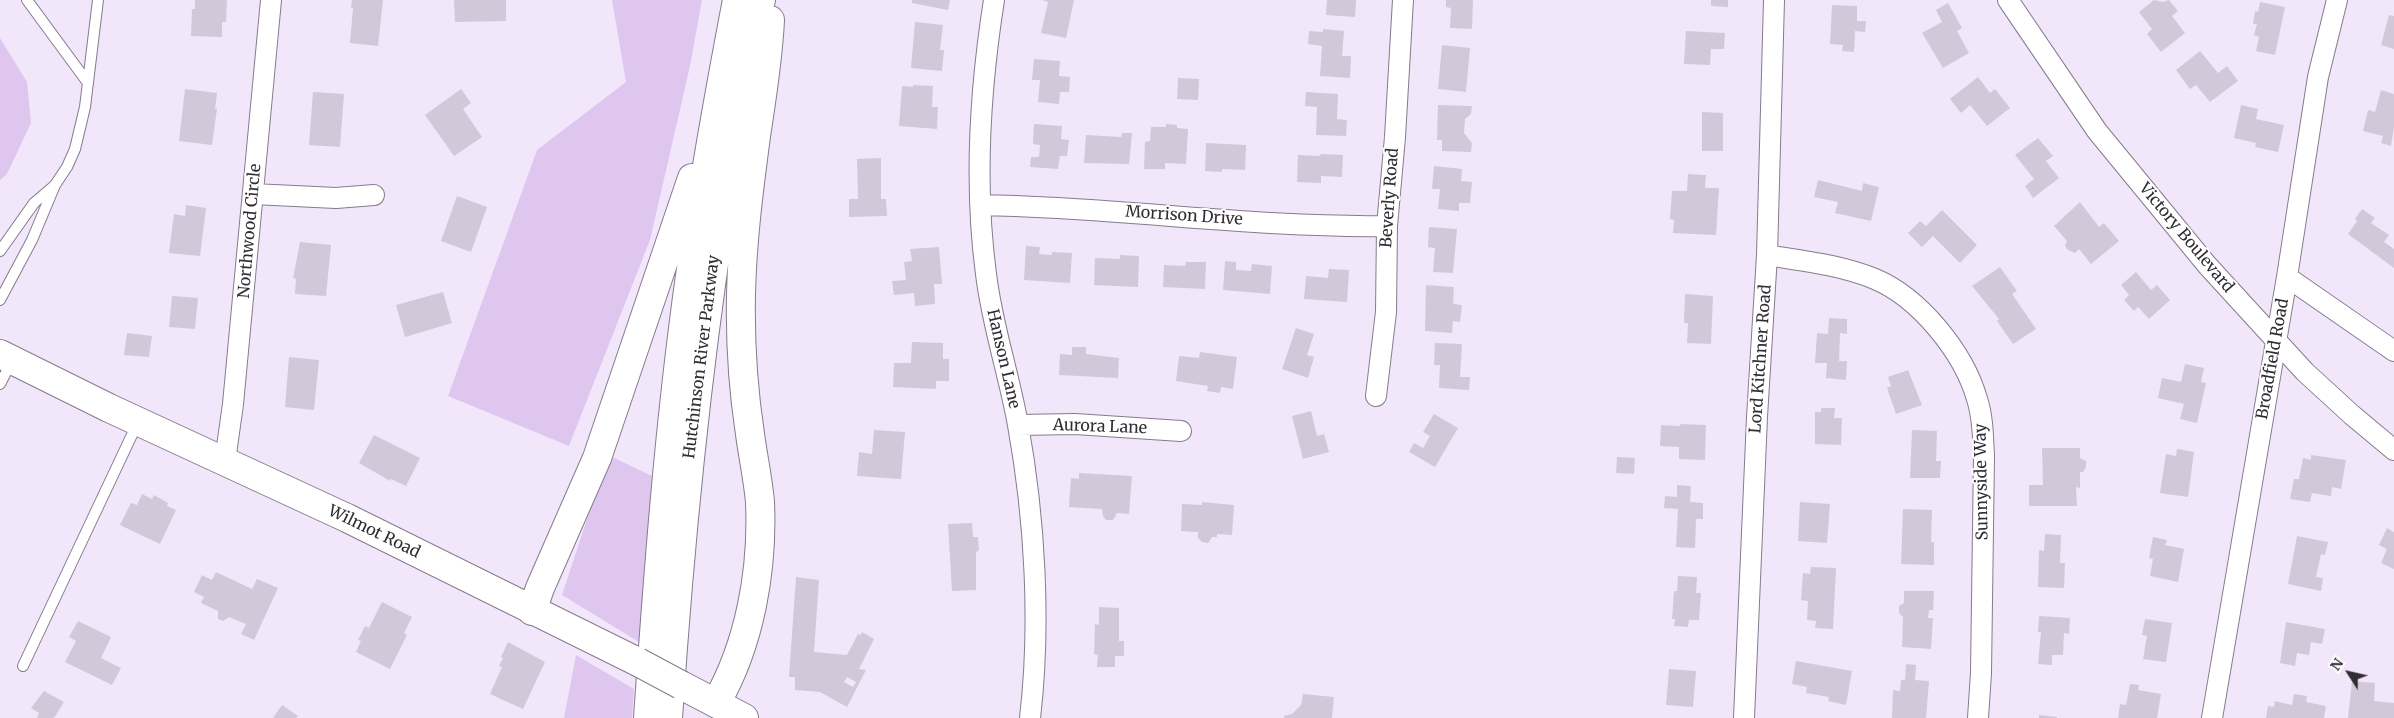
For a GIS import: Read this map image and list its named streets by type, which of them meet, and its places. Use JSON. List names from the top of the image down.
{
  "streets": {
    "main road": ["Hutchinson River Parkway", "Wilmot Road"],
    "street": [
      "Beverly Road",
      "Morrison Drive",
      "Northwood Circle",
      "Victory Boulevard",
      "Hanson Lane",
      "Lord Kitchner Road",
      "Broadfield Road",
      "Aurora Lane",
      "Sunnyside Way"
    ]
  },
  "crossings": [
    ["Beverly Road", "Morrison Drive"],
    ["Morrison Drive", "Hanson Lane"],
    ["Northwood Circle", "Wilmot Road"],
    ["Victory Boulevard", "Broadfield Road"],
    ["Hanson Lane", "Aurora Lane"],
    ["Lord Kitchner Road", "Sunnyside Way"]
  ],
  "north": "top left"
}
